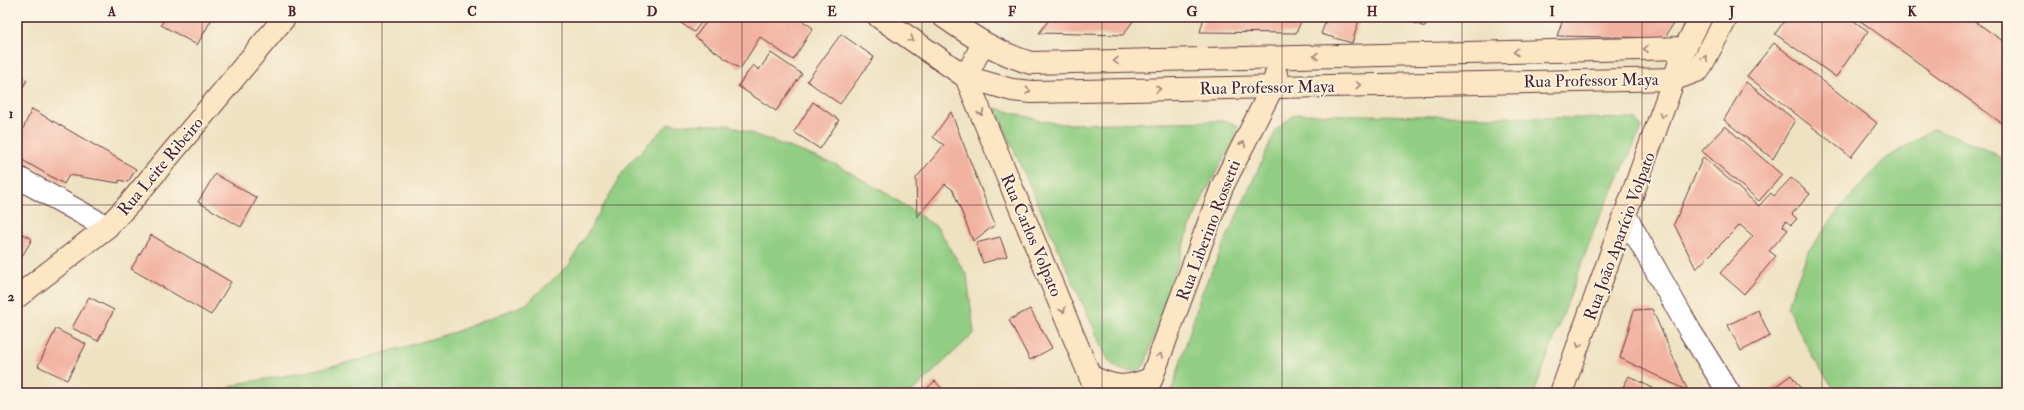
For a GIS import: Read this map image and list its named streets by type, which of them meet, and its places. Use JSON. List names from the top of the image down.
{
  "streets": {
    "main road": [
      "Rua Professor Maya",
      "Rua Leite Ribeiro",
      "Rua Liberino Rossetti",
      "Rua Carlos Volpato",
      "Rua João Aparício Volpato"
    ]
  },
  "crossings": [
    ["Rua Professor Maya", "Rua Liberino Rossetti"],
    ["Rua Professor Maya", "Rua Carlos Volpato"],
    ["Rua Professor Maya", "Rua João Aparício Volpato"],
    ["Rua Liberino Rossetti", "Rua Carlos Volpato"]
  ],
  "one_way": ["Rua Liberino Rossetti", "Rua Carlos Volpato", "Rua João Aparício Volpato"],
  "grid": {
    "columns": [
      "A",
      "B",
      "C",
      "D",
      "E",
      "F",
      "G",
      "H",
      "I",
      "J",
      "K"
    ],
    "rows": ["1", "2"]
  }
}
